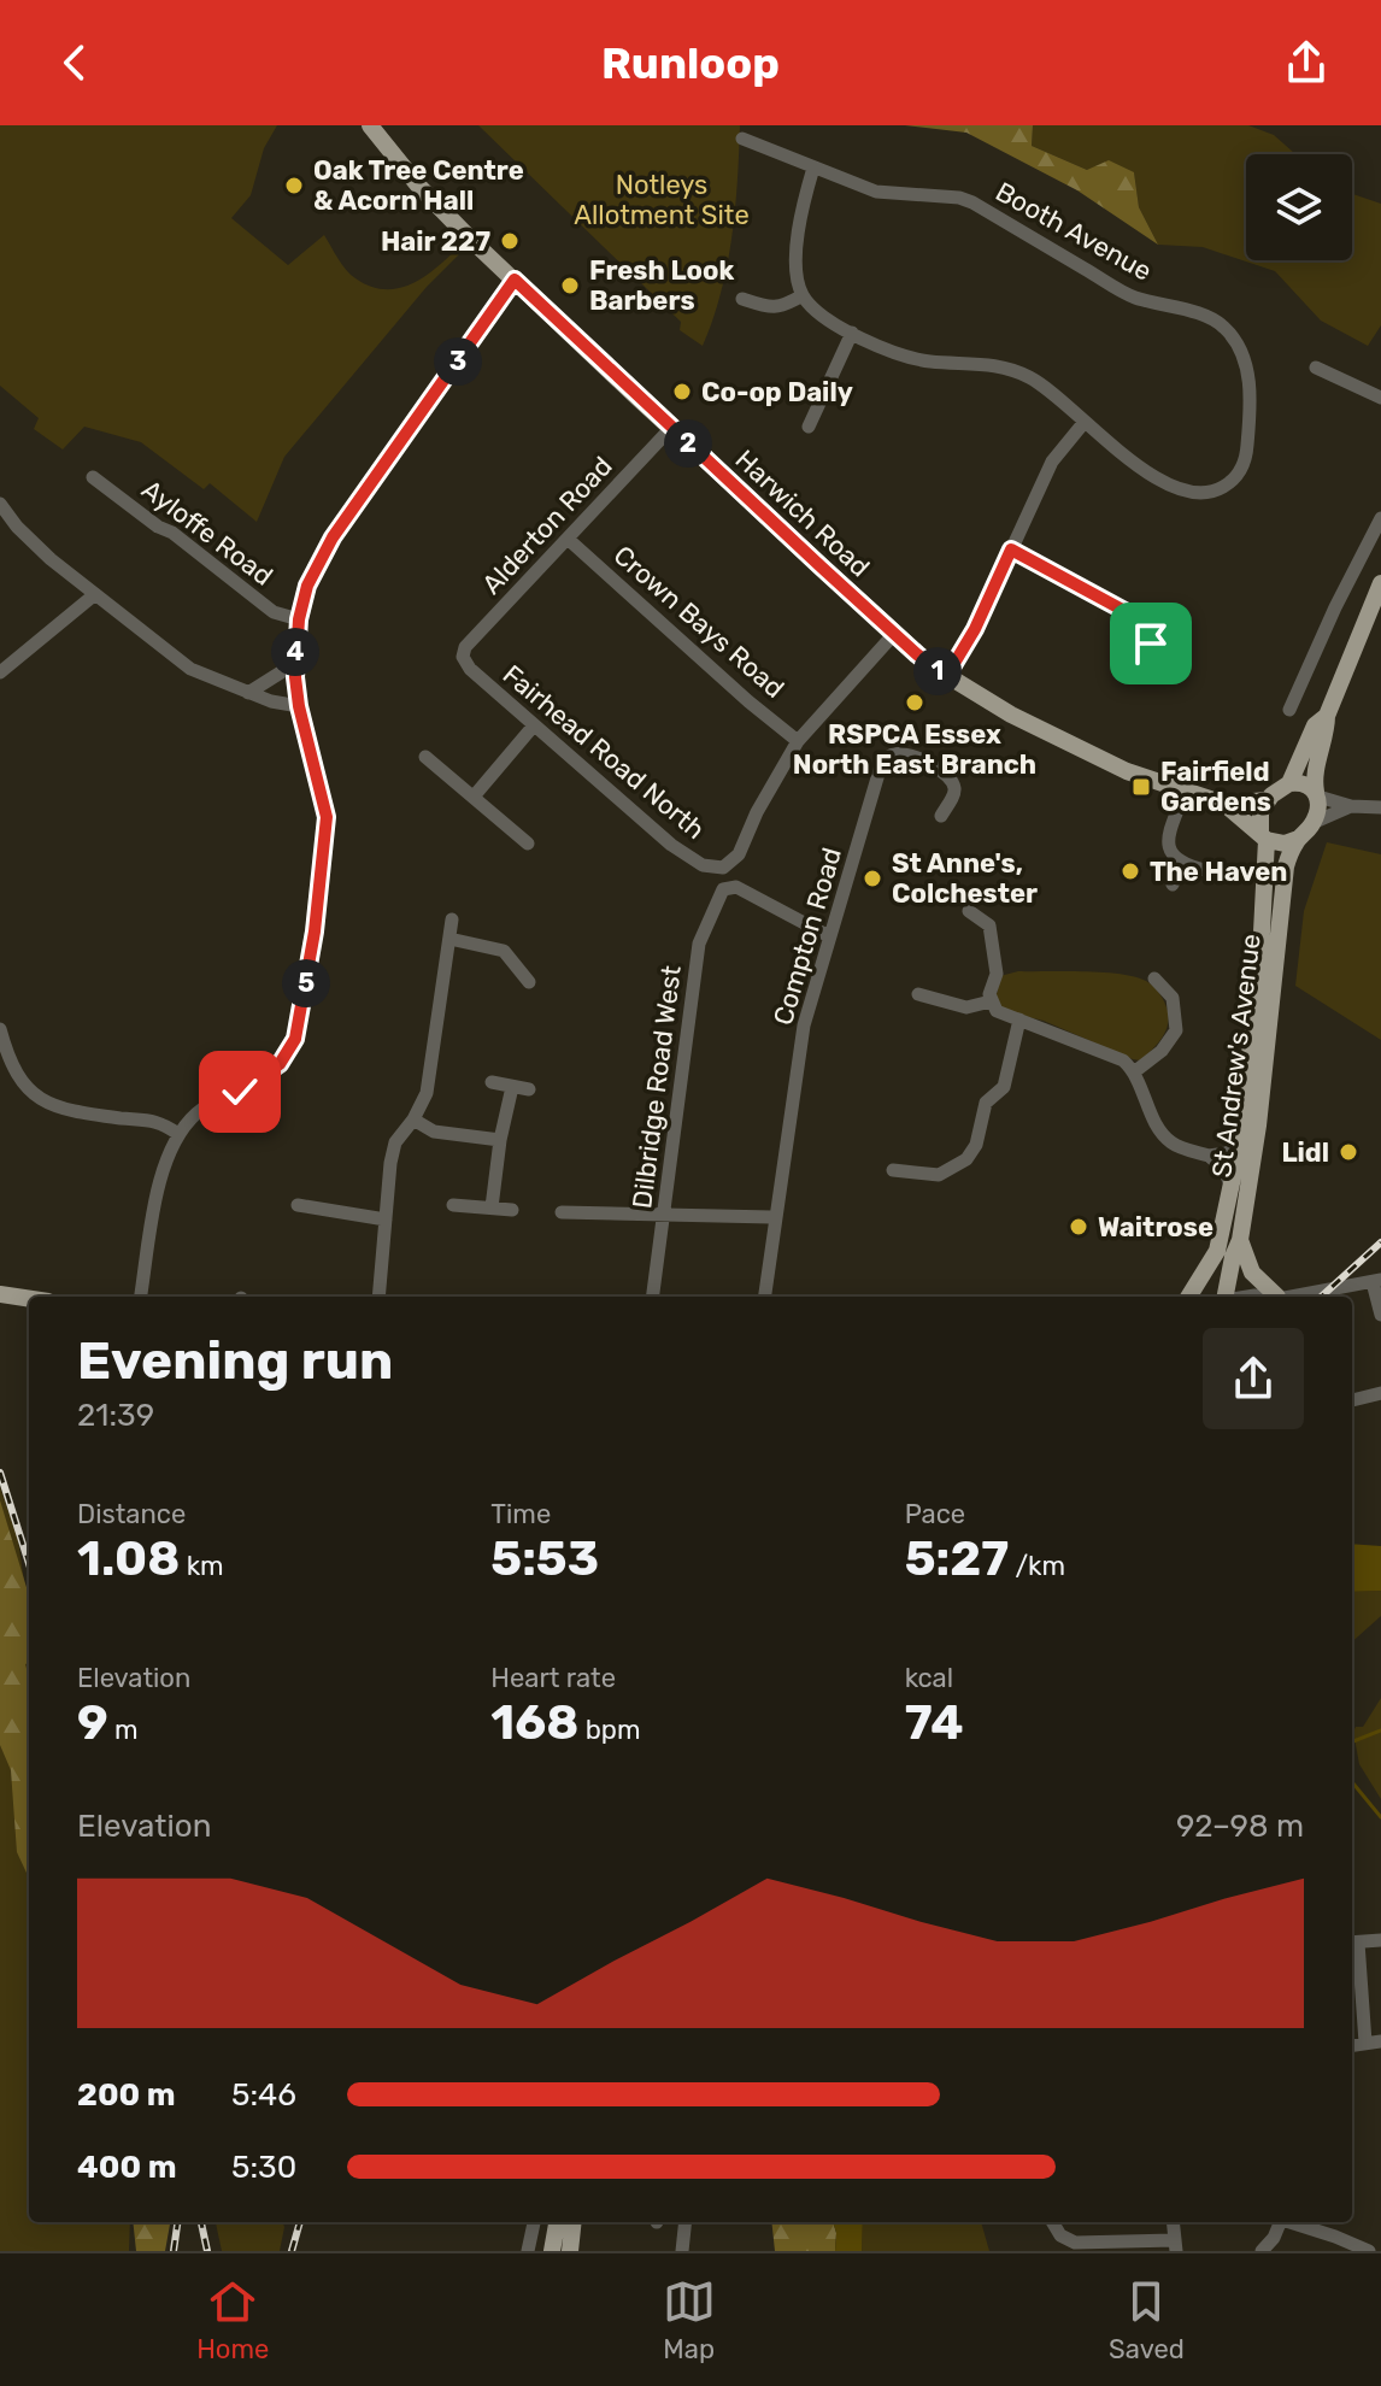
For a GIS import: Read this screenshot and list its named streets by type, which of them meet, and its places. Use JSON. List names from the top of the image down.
{
  "streets": {
    "main road": ["Harwich Road", "St Andrew's Avenue"],
    "street": [
      "Booth Avenue",
      "Alderton Road",
      "Ayloffe Road",
      "Crown Bays Road",
      "Fairhead Road North",
      "Compton Road",
      "Dilbridge Road West"
    ]
  },
  "crossings": [
    ["Harwich Road", "Alderton Road"],
    ["Harwich Road", "St Andrew's Avenue"],
    ["Alderton Road", "Crown Bays Road"],
    ["Alderton Road", "Fairhead Road North"],
    ["Crown Bays Road", "Fairhead Road North"],
    ["Compton Road", "Dilbridge Road West"]
  ],
  "parks": ["Notleys Allotment Site"],
  "places": {
    "other": [
      "Oak Tree Centre & Acorn Hall",
      "Hair 227",
      "Fresh Look Barbers",
      "Co-op Daily",
      "RSPCA Essex North East Branch",
      "The Haven",
      "St Anne's, Colchester",
      "Lidl",
      "Waitrose"
    ],
    "transit": ["Fairfield Gardens"]
  },
  "page": {
    "header": "Runloop",
    "pins": [
      "3",
      "2",
      "4",
      "1",
      "5"
    ],
    "heading": ["Evening run", "21:39"],
    "stats": [
      ["Distance", "1.08 km"],
      ["Time", "5:53"],
      ["Pace", "5:27 /km"],
      ["Elevation", "9 m"],
      ["Heart rate", "168 bpm"],
      ["kcal", "74"]
    ],
    "chart": ["Elevation", "92–98 m"],
    "list": [
      {
        "name": "200 m",
        "note": "5:46"
      },
      {
        "name": "400 m",
        "note": "5:30"
      }
    ],
    "tabs": ["Home", "Map", "Saved"]
  }
}
